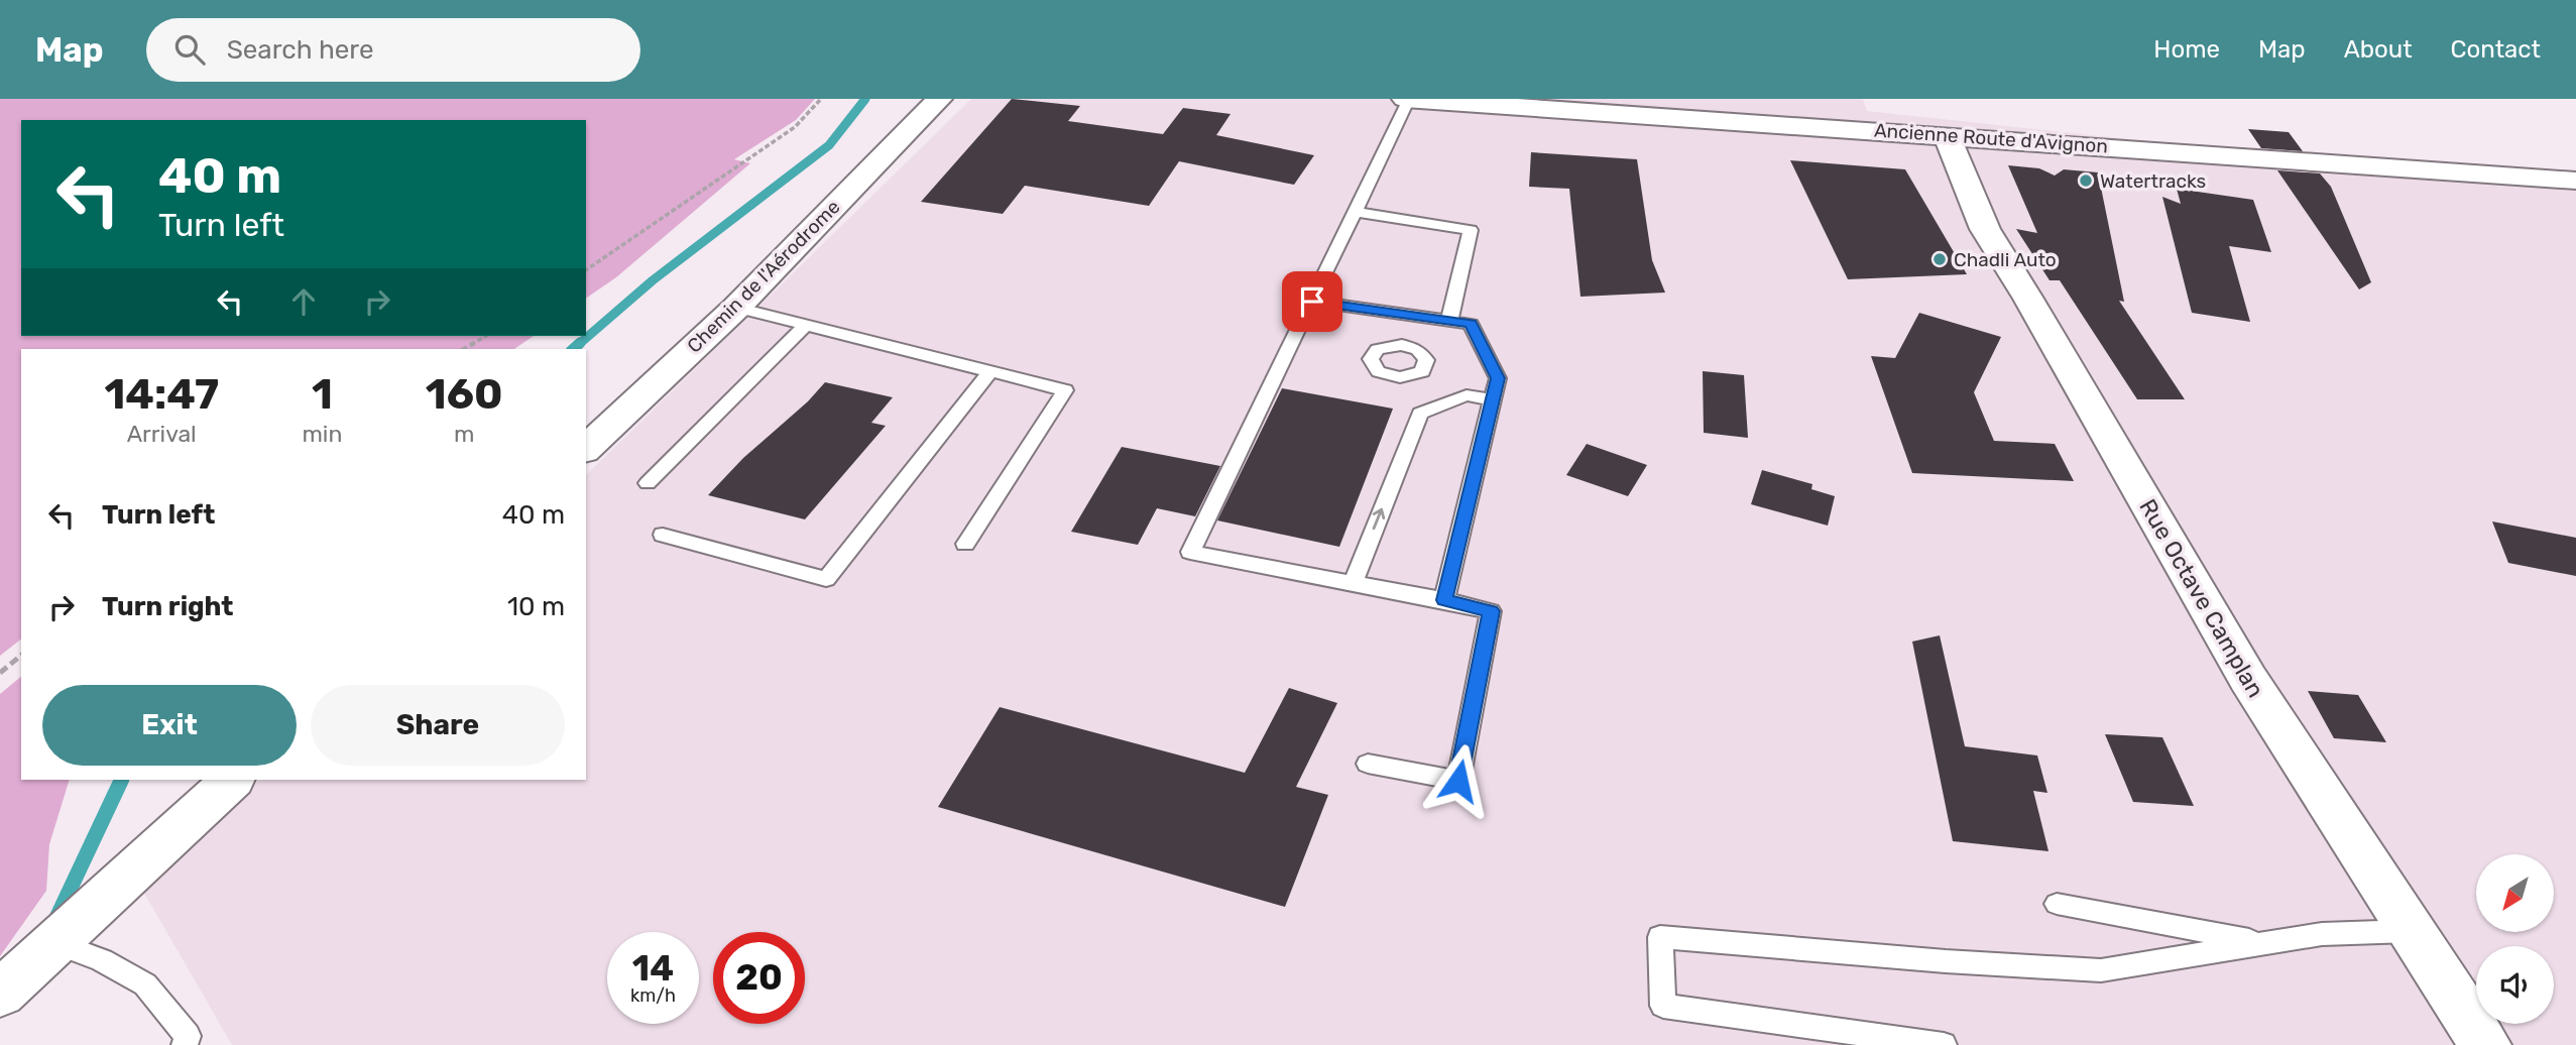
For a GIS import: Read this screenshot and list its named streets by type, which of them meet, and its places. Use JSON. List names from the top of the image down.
{
  "streets": {
    "street": ["Ancienne Route d'Avignon", "Chemin de l'Aérodrome", "Rue Octave Camplan"]
  },
  "crossings": [
    ["Ancienne Route d'Avignon", "Rue Octave Camplan"]
  ],
  "places": ["Watertracks", "Chadli Auto"],
  "north": "bottom left",
  "page": {
    "header": "Map",
    "search": "Search here",
    "nav": [
      "Home",
      "Map",
      "About",
      "Contact"
    ],
    "turn": ["40 m", "Turn left"],
    "eta": [
      "14:47",
      "Arrival",
      "1",
      "min",
      "160",
      "m"
    ],
    "list": [
      {
        "name": "Turn left",
        "value": "40 m"
      },
      {
        "name": "Turn right",
        "value": "10 m"
      }
    ],
    "buttons": ["Exit", "Share"],
    "speed": "14 km/h",
    "limit": "20"
  }
}
